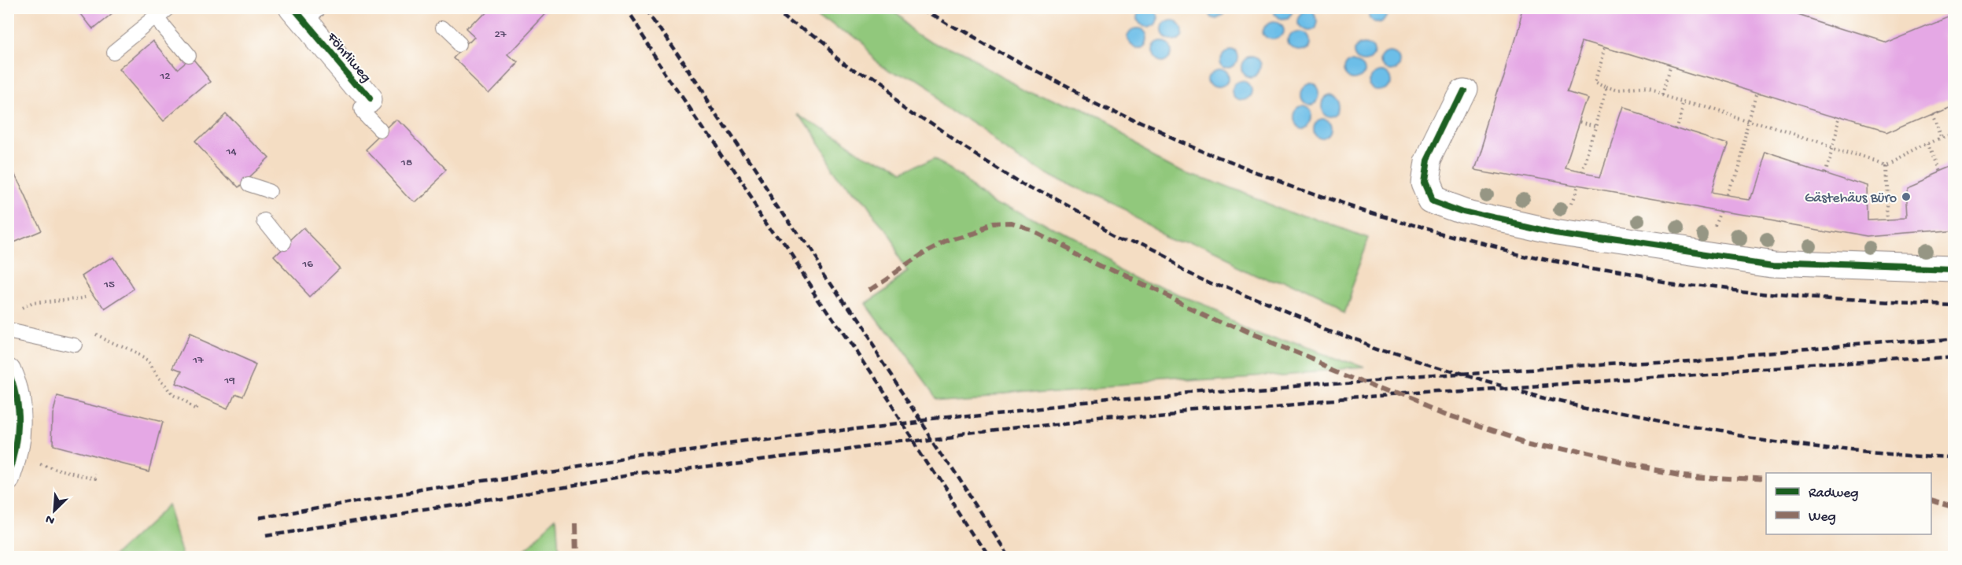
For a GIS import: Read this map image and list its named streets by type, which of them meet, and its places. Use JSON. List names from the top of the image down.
{
  "streets": {
    "street": ["Föhrliweg"]
  },
  "places": ["Gästehäus Büro"],
  "house_numbers": [
    "27",
    "12",
    "14",
    "18",
    "16",
    "15",
    "17",
    "19"
  ],
  "legend": ["Radweg", "Weg"],
  "north": "bottom left"
}
